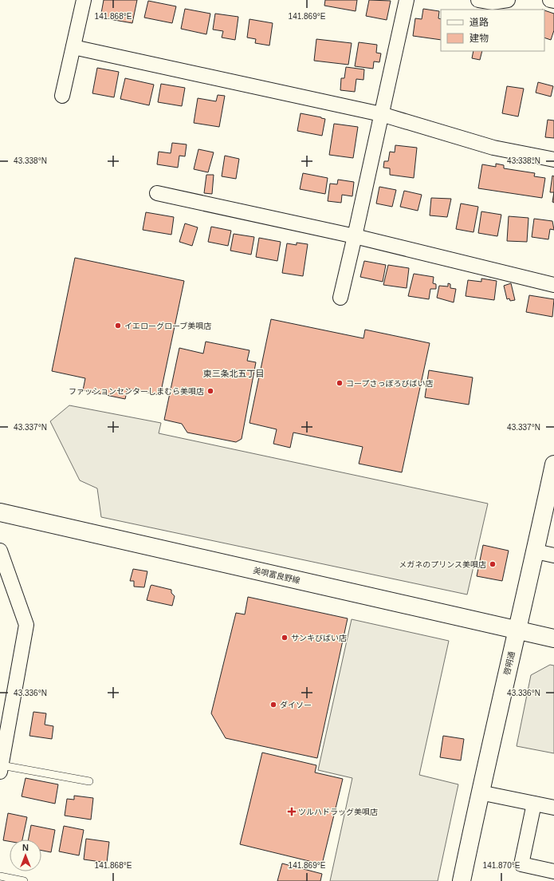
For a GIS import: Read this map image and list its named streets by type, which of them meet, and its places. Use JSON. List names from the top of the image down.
{
  "streets": {
    "main road": ["美唄富良野線", "啓明通"]
  },
  "crossings": [
    ["美唄富良野線", "啓明通"]
  ],
  "districts": ["東三条北五丁目"],
  "places": {
    "other": [
      "イエローグローブ美唄店",
      "コープさっぽろびばい店",
      "ファッションセンターしまむら美唄店",
      "メガネのプリンス美唄店",
      "サンキびばい店",
      "ダイソー"
    ],
    "health": ["ツルハドラッグ美唄店"]
  },
  "legend": ["道路", "建物"],
  "north": "top",
  "coordinates": [
    "141.868°E",
    "141.869°E",
    "43.338°N",
    "43.337°N",
    "43.336°N",
    "141.870°E"
  ]
}
